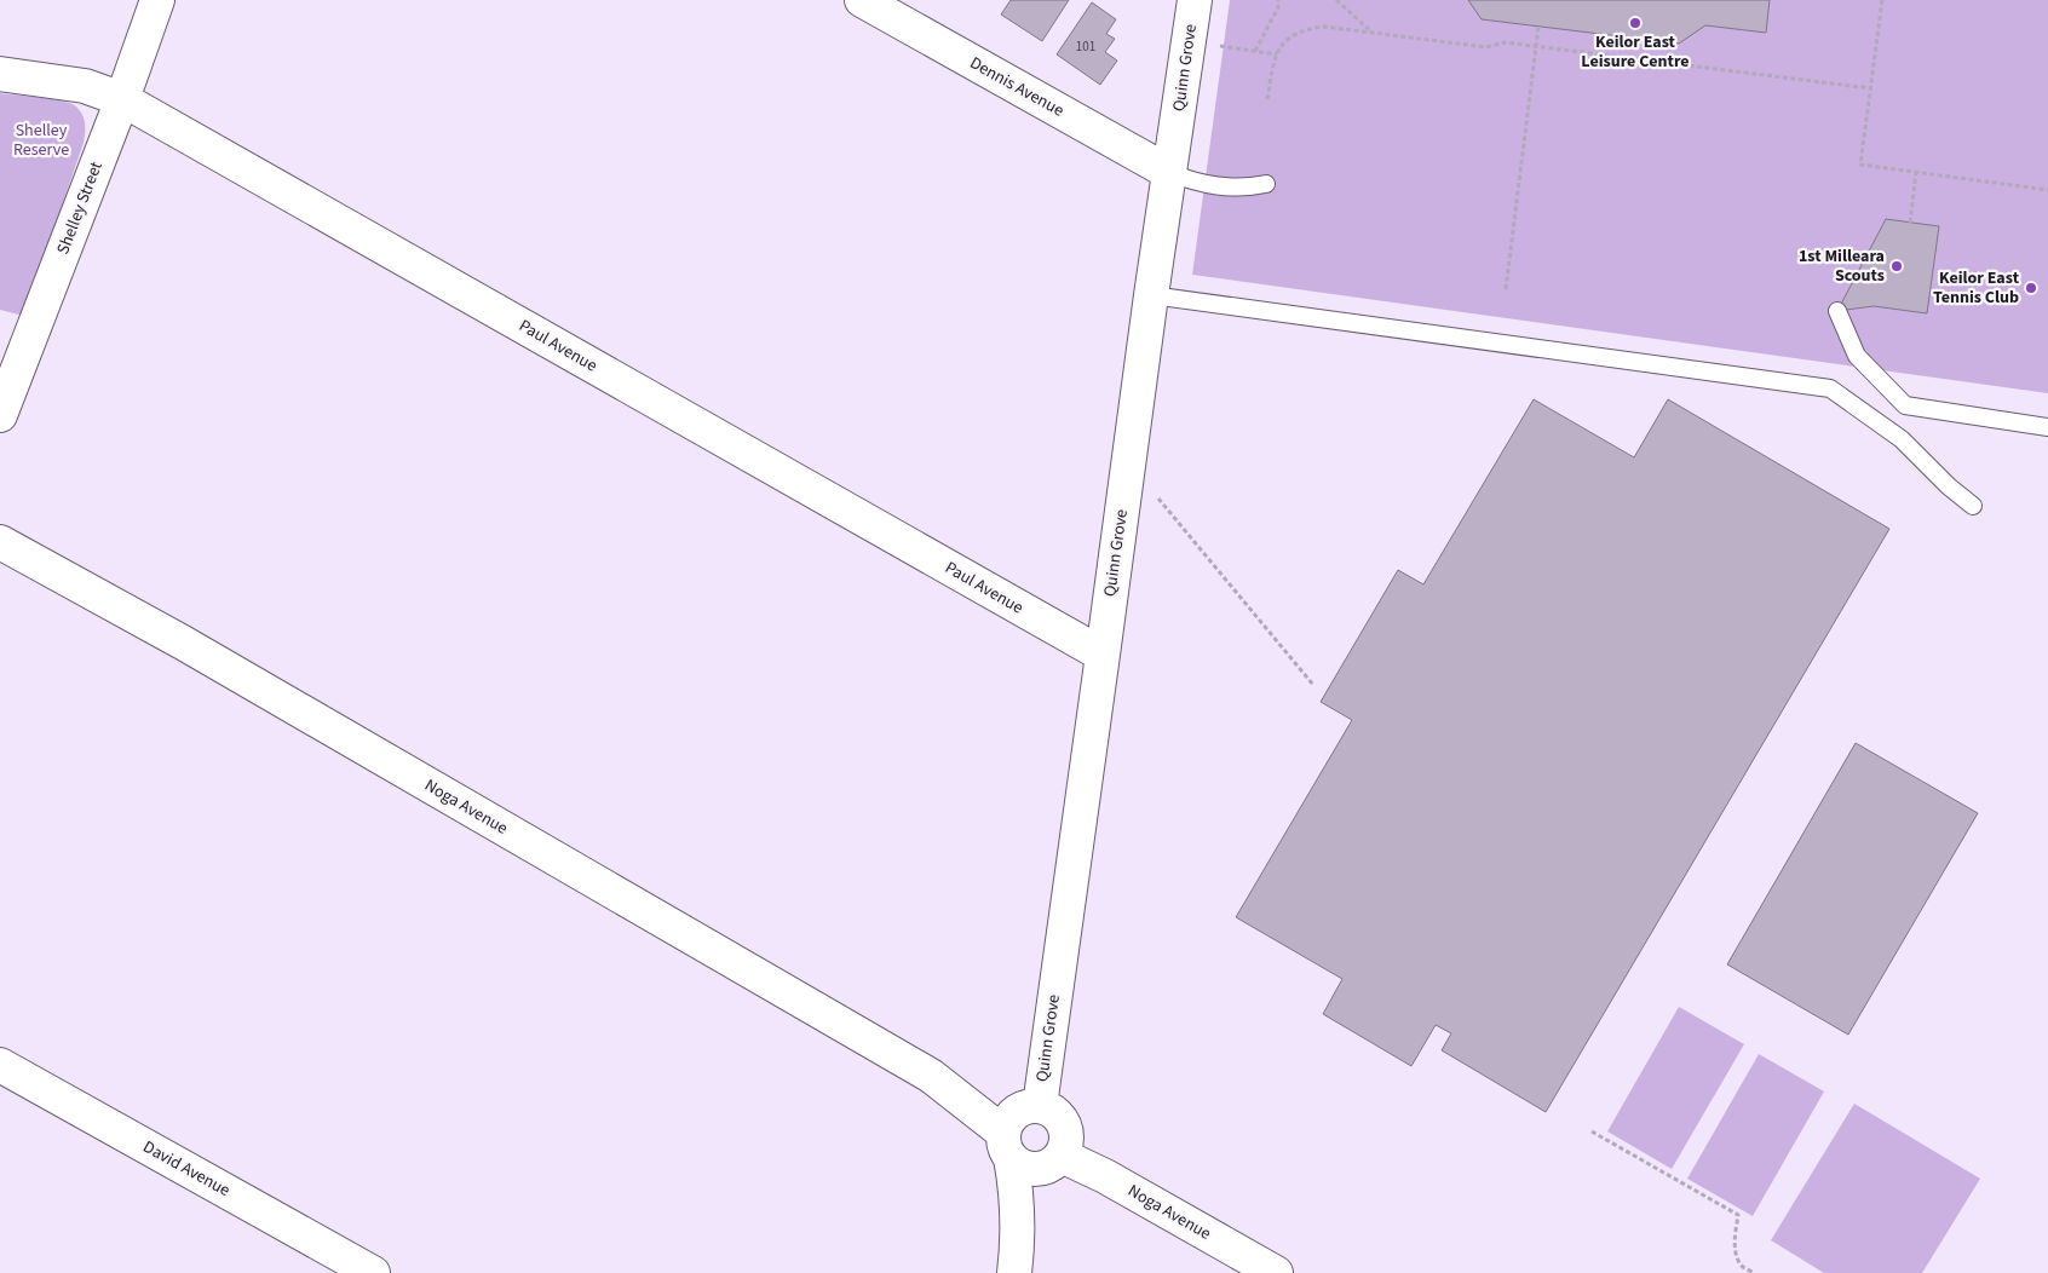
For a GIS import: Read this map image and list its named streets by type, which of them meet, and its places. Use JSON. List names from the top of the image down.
{
  "streets": {
    "street": [
      "Quinn Grove",
      "Dennis Avenue",
      "Shelley Street",
      "Paul Avenue",
      "Noga Avenue",
      "David Avenue"
    ]
  },
  "crossings": [
    ["Quinn Grove", "Dennis Avenue"],
    ["Quinn Grove", "Paul Avenue"],
    ["Quinn Grove", "Noga Avenue"],
    ["Shelley Street", "Paul Avenue"]
  ],
  "parks": ["Shelley Reserve"],
  "places": ["Keilor East Leisure Centre", "1st Milleara Scouts", "Keilor East Tennis Club"],
  "house_numbers": ["101"]
}
